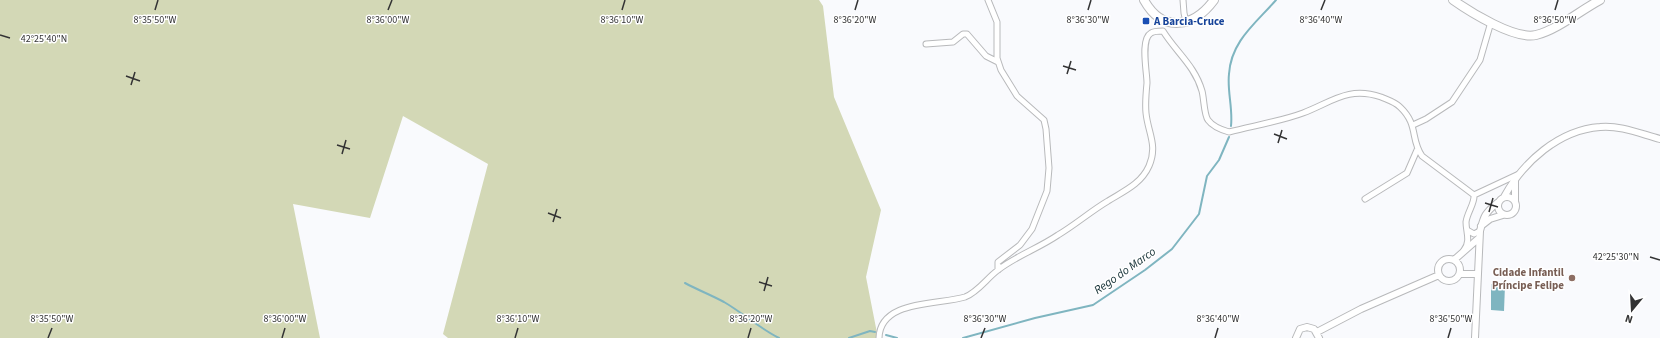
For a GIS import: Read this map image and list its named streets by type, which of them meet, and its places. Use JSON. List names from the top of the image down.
{
  "water": ["Rego do Marco"],
  "places": {
    "transit": ["A Barcia-Cruce"],
    "other": ["Cidade Infantil Príncipe Felipe"]
  },
  "north": "bottom",
  "coordinates": [
    "8°35'50\"W",
    "8°36'00\"W",
    "8°36'10\"W",
    "8°36'20\"W",
    "8°36'30\"W",
    "8°36'40\"W",
    "8°36'50\"W",
    "42°25'40\"N",
    "42°25'30\"N"
  ]
}
